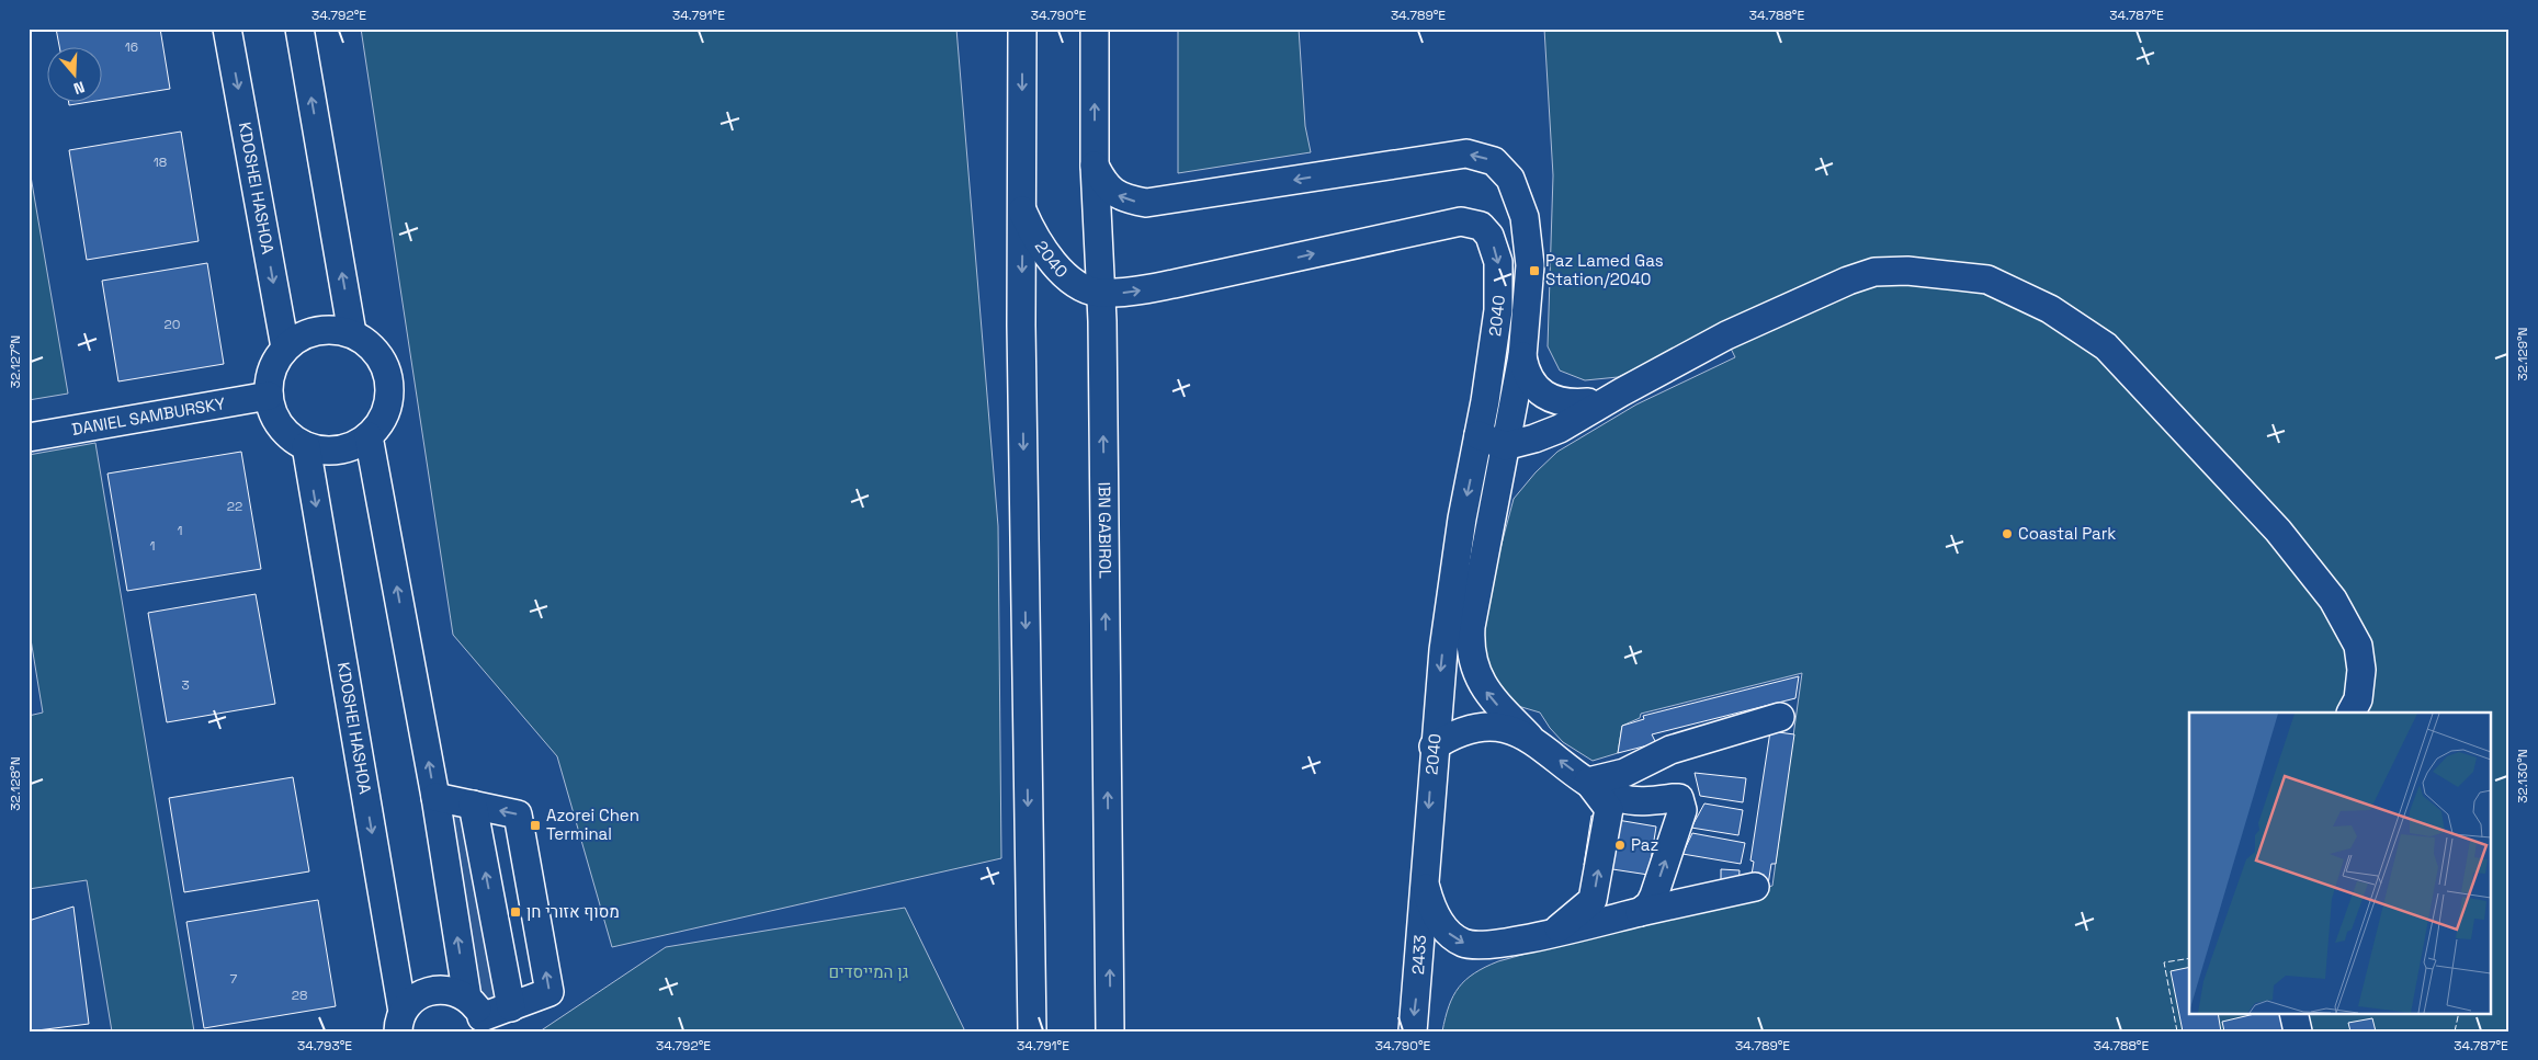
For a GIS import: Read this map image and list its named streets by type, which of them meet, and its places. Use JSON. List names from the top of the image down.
{
  "streets": {
    "street": [
      "KDOSHEI HASHOA",
      "2040",
      "DANIEL SAMBURSKY",
      "IBN GABIROL",
      "2433"
    ]
  },
  "crossings": [
    ["KDOSHEI HASHOA", "DANIEL SAMBURSKY"],
    ["2040", "IBN GABIROL"],
    ["2040", "2433"]
  ],
  "one_way": ["2433"],
  "parks": ["גן המייסדים"],
  "places": {
    "transit": ["Paz Lamed Gas Station/2040", "Azorei Chen Terminal", "מסוף אזורי חן"],
    "other": ["Coastal Park", "Paz"]
  },
  "house_numbers": [
    "16",
    "18",
    "20",
    "22",
    "1",
    "1",
    "3",
    "7",
    "28"
  ],
  "north": "bottom",
  "coordinates": [
    "34.792°E",
    "34.791°E",
    "34.790°E",
    "34.789°E",
    "34.788°E",
    "34.787°E",
    "32.129°N",
    "32.127°N",
    "32.130°N",
    "32.128°N",
    "34.793°E"
  ]
}
